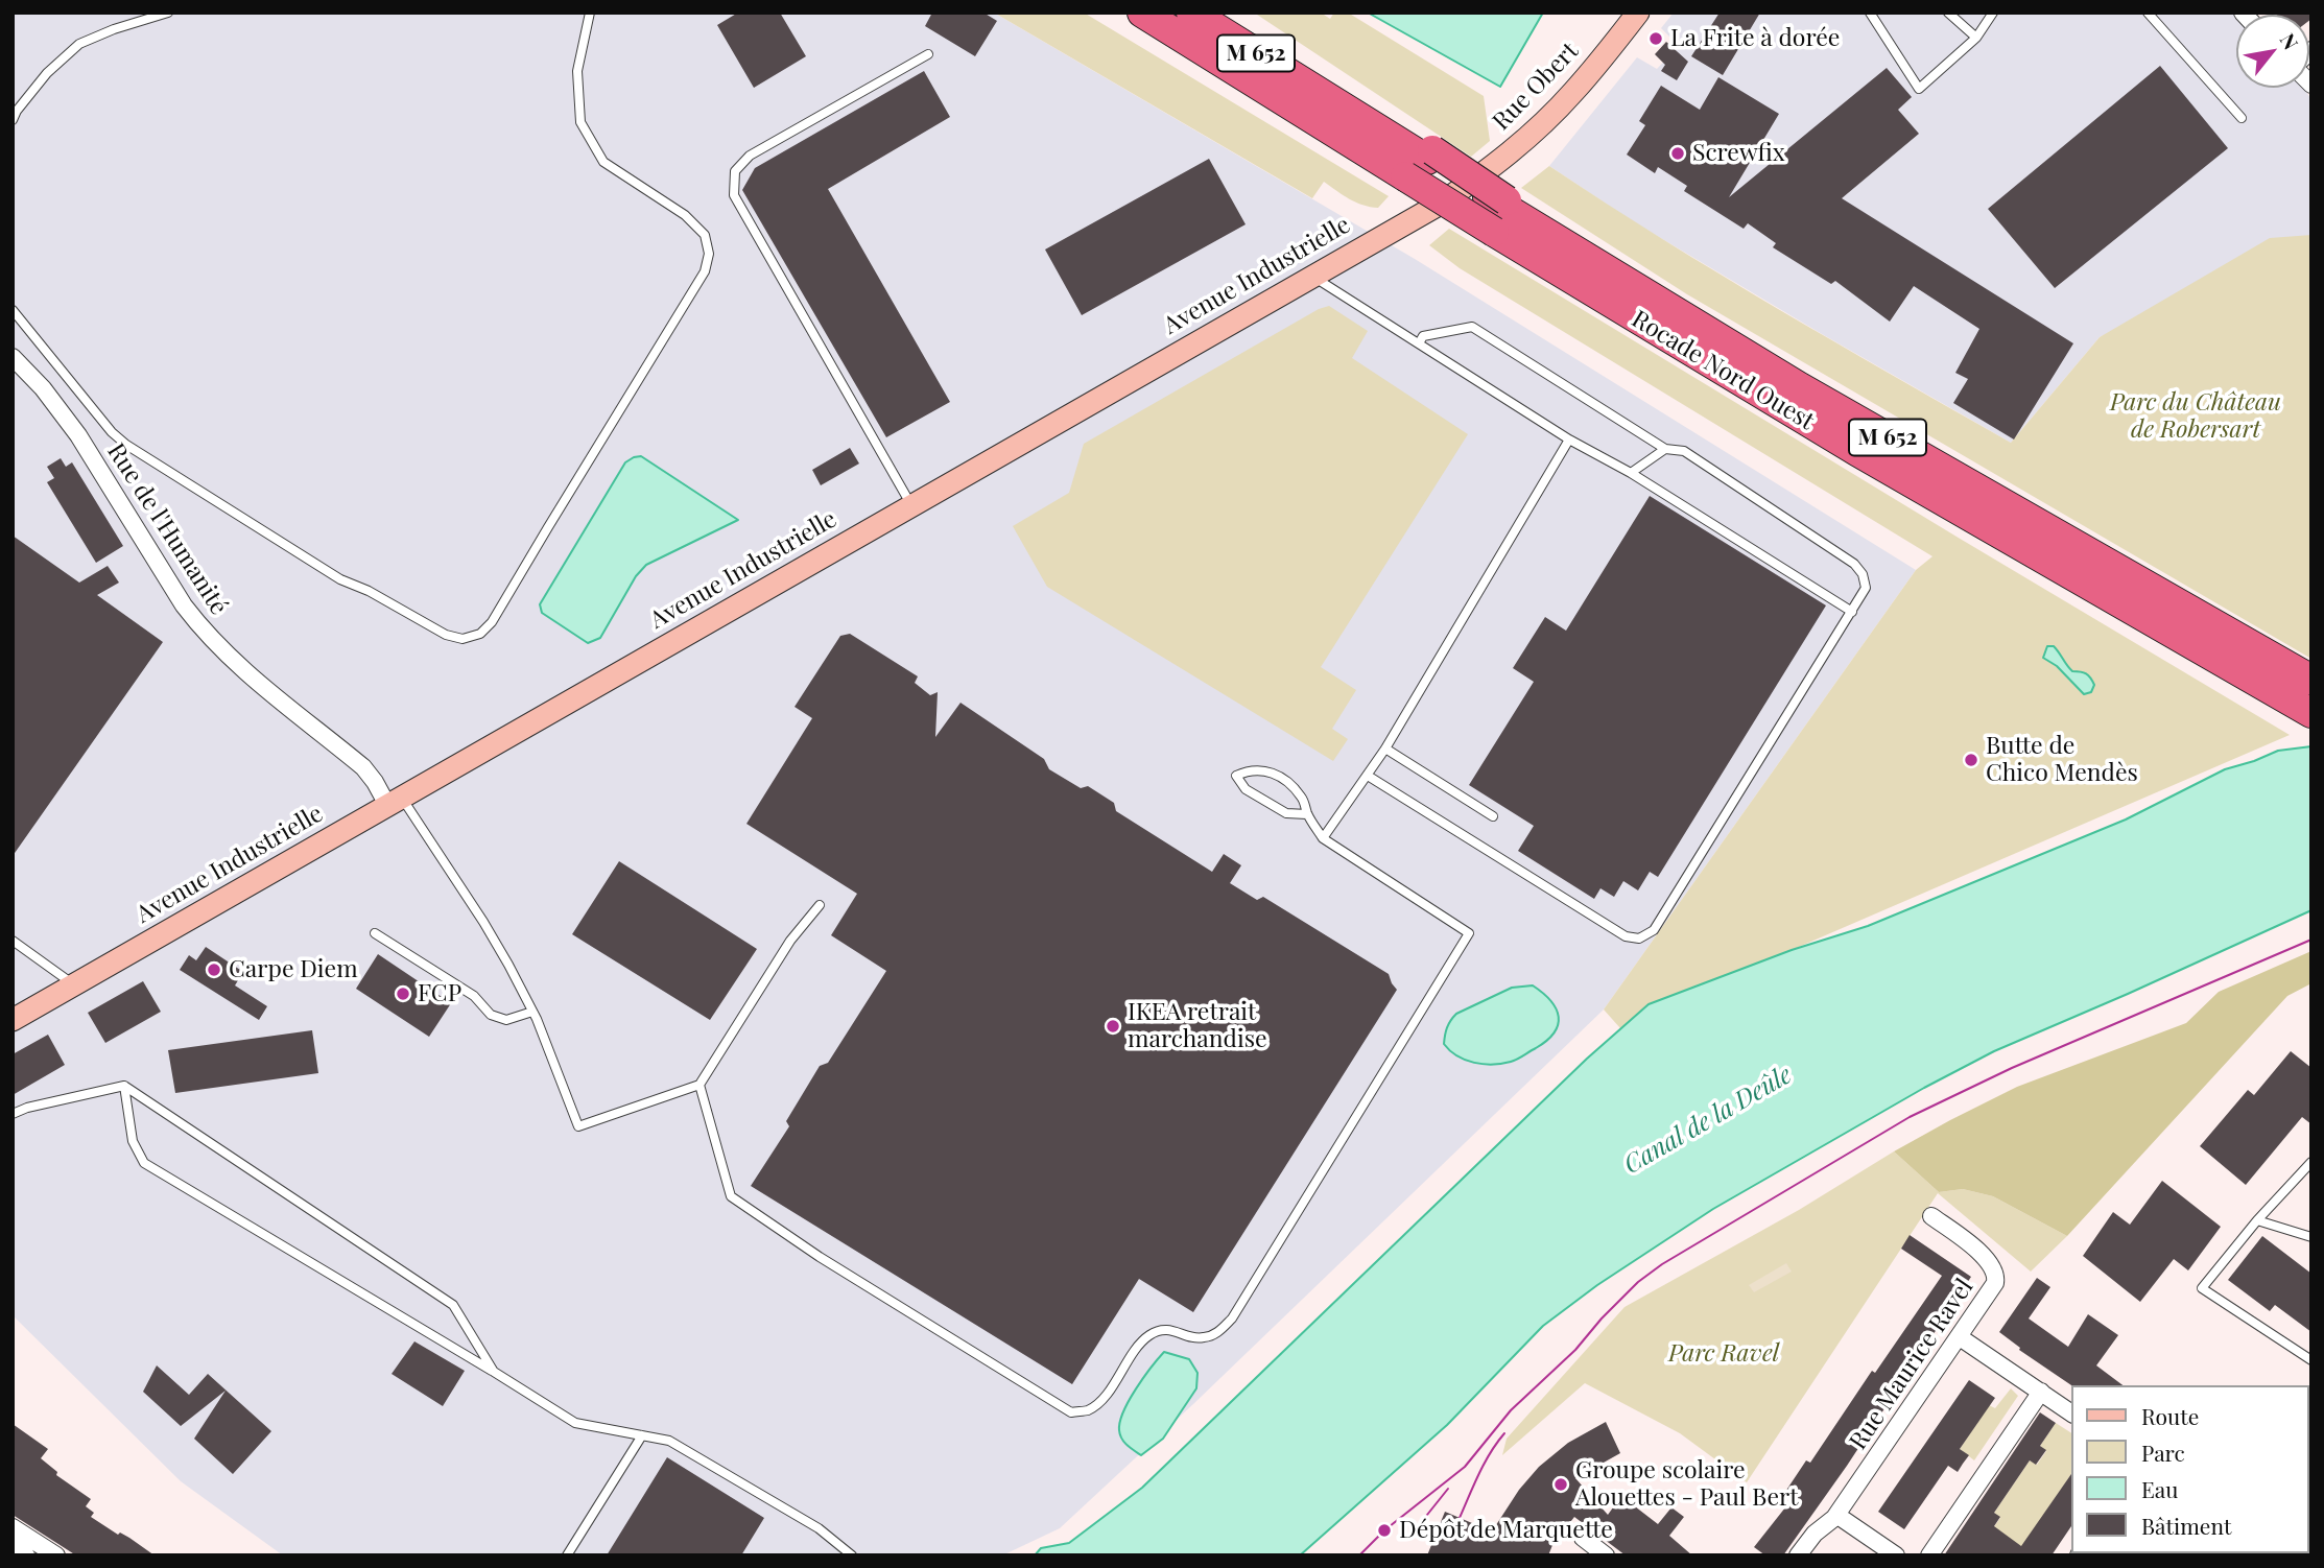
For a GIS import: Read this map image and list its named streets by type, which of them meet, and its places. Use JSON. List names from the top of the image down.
{
  "streets": {
    "highway": ["M 652", "Rocade Nord Ouest"],
    "street": [
      "Rue Obert",
      "Avenue Industrielle",
      "Rue de l'Humanité",
      "Rue Maurice Ravel"
    ]
  },
  "crossings": [
    ["Rue Obert", "Avenue Industrielle"],
    ["Avenue Industrielle", "Rue de l'Humanité"]
  ],
  "water": ["Canal de la Deûle"],
  "parks": ["Parc du Château de Robersart", "Parc Ravel"],
  "places": [
    "La Frite à dorée",
    "Screwfix",
    "Butte de Chico Mendès",
    "Carpe Diem",
    "FCP",
    "IKEA retrait marchandise",
    "Groupe scolaire Alouettes - Paul Bert",
    "Dépôt de Marquette"
  ],
  "legend": [
    "Route",
    "Parc",
    "Eau",
    "Bâtiment"
  ],
  "north": "top right"
}
